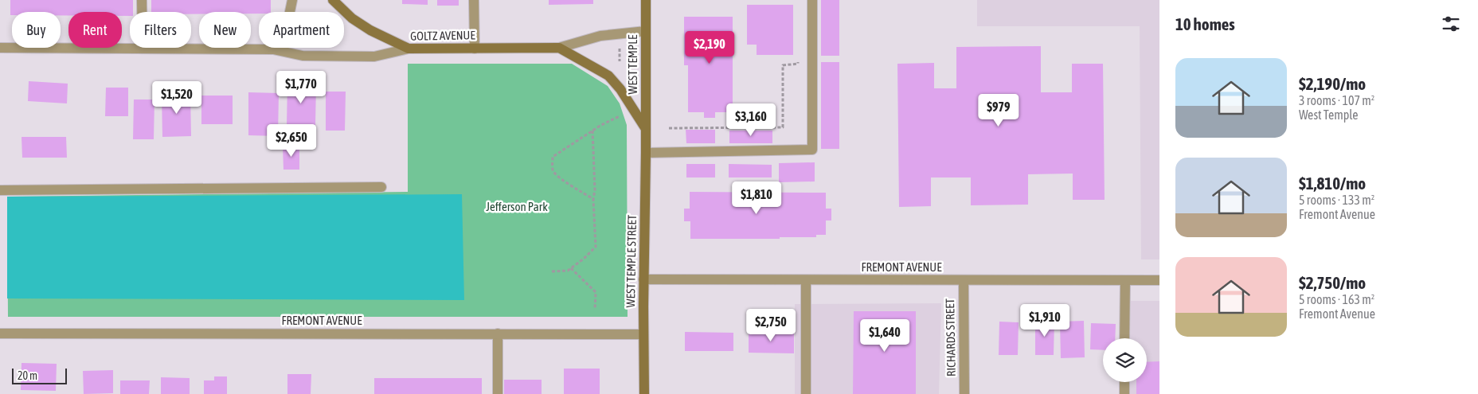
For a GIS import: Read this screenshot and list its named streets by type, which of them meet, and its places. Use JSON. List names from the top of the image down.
{
  "streets": {
    "street": [
      "GOLTZ AVENUE",
      "WEST TEMPLE",
      "WEST TEMPLE STREET",
      "FREMONT AVENUE",
      "RICHARDS STREET"
    ]
  },
  "crossings": [
    ["GOLTZ AVENUE", "WEST TEMPLE"],
    ["WEST TEMPLE", "WEST TEMPLE STREET"],
    ["WEST TEMPLE STREET", "FREMONT AVENUE"],
    ["FREMONT AVENUE", "RICHARDS STREET"]
  ],
  "parks": ["Jefferson Park"],
  "scale_bar": "20 m",
  "page": {
    "heading": "10 homes",
    "chip": [
      "Buy",
      "Rent",
      "Filters",
      "New",
      "Apartment"
    ],
    "price": [
      "$2,190",
      "$1,770",
      "$1,520",
      "$979",
      "$3,160",
      "$2,650",
      "$1,810",
      "$1,910",
      "$2,750",
      "$1,640"
    ],
    "list": [
      {
        "name": "$2,190/mo",
        "note": "3 rooms · 107 m² · West Temple"
      },
      {
        "name": "$1,810/mo",
        "note": "5 rooms · 133 m² · Fremont Avenue"
      },
      {
        "name": "$2,750/mo",
        "note": "5 rooms · 163 m² · Fremont Avenue"
      }
    ],
    "scale": "20 m"
  }
}
